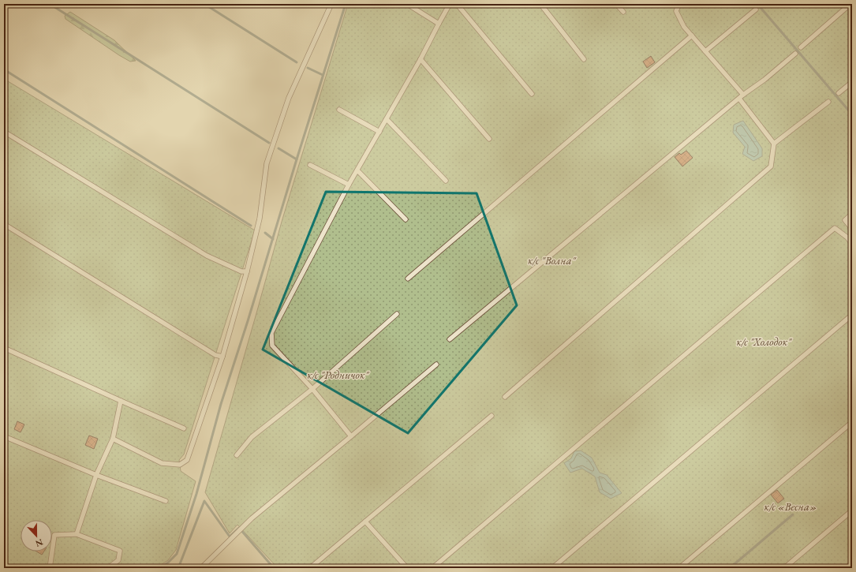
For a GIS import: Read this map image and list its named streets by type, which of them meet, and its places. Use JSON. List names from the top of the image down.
{
  "parks": [
    "к/с \"Волна\"",
    "к/с \"Холодок\"",
    "к/с \"Родничок\"",
    "к/с «Весна»"
  ],
  "north": "bottom"
}
